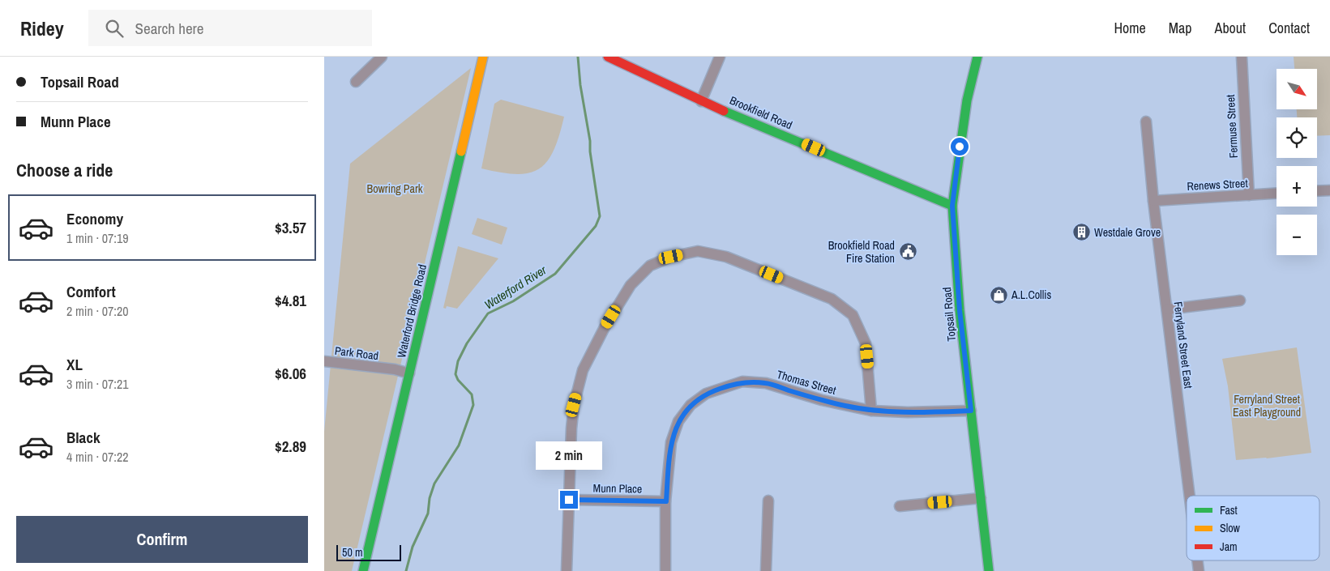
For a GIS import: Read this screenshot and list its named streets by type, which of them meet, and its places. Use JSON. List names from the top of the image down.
{
  "streets": {
    "main road": ["Brookfield Road", "Waterford Bridge Road", "Topsail Road"],
    "street": [
      "Fermuse Street",
      "Renews Street",
      "Ferryland Street East",
      "Park Road",
      "Thomas Street",
      "Munn Place"
    ]
  },
  "crossings": [
    ["Brookfield Road", "Topsail Road"],
    ["Fermuse Street", "Renews Street"],
    ["Renews Street", "Ferryland Street East"],
    ["Waterford Bridge Road", "Park Road"],
    ["Topsail Road", "Thomas Street"],
    ["Thomas Street", "Munn Place"]
  ],
  "water": ["Waterford River"],
  "parks": ["Bowring Park", "Ferryland Street East Playground"],
  "places": {
    "building": ["Westdale Grove"],
    "public building": ["Brookfield Road Fire Station"],
    "shop": ["A.L.Collis"]
  },
  "legend": ["Fast", "Slow", "Jam"],
  "scale_bar": "50 m",
  "north": "bottom right",
  "page": {
    "header": "Ridey",
    "search": "Search here",
    "nav": [
      "Home",
      "Map",
      "About",
      "Contact"
    ],
    "banner": ["Topsail Road", "Munn Place"],
    "map_buttons": ["+", "−"],
    "heading": "Choose a ride",
    "list": [
      {
        "name": "Economy",
        "note": "1 min · 07:19",
        "value": "$3.57"
      },
      {
        "name": "Comfort",
        "note": "2 min · 07:20",
        "value": "$4.81"
      },
      {
        "name": "XL",
        "note": "3 min · 07:21",
        "value": "$6.06"
      },
      {
        "name": "Black",
        "note": "4 min · 07:22",
        "value": "$2.89"
      }
    ],
    "bubble": "2 min",
    "buttons": "Confirm",
    "scale": "50 m"
  }
}
